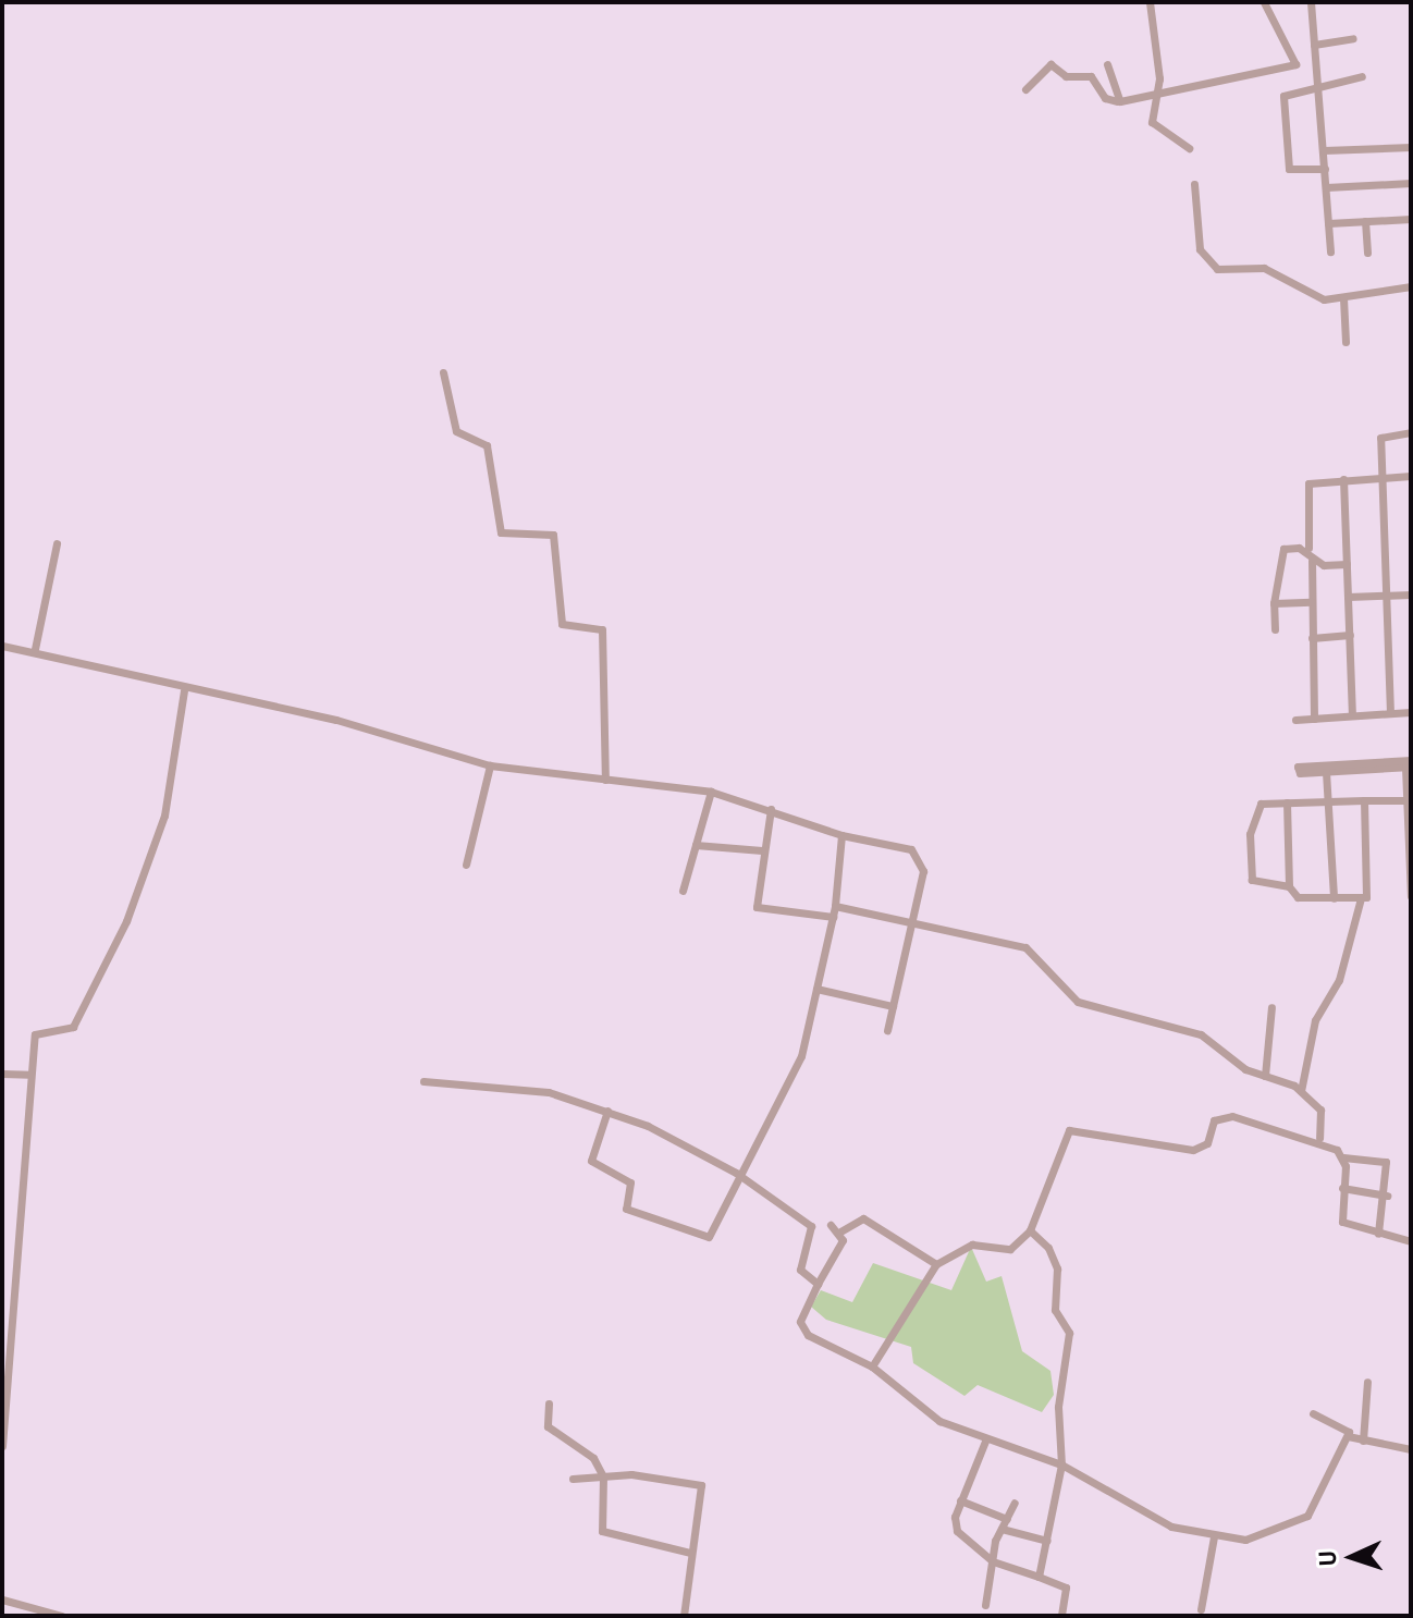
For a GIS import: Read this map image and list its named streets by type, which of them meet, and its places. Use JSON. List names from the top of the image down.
{
  "north": "left"
}
